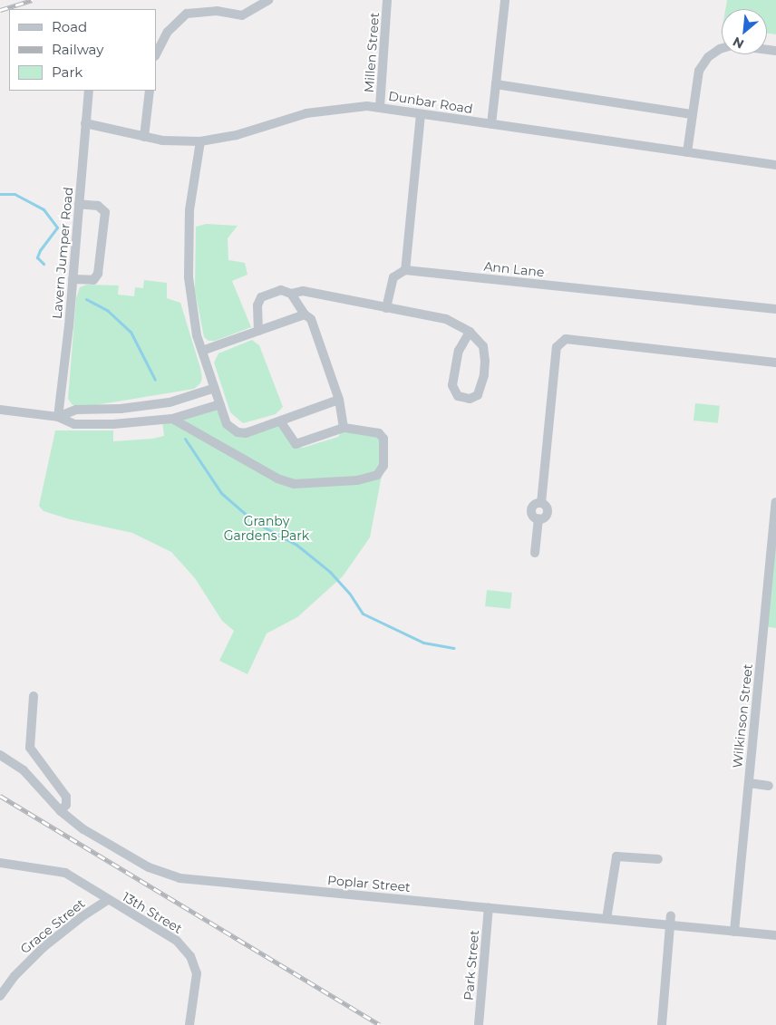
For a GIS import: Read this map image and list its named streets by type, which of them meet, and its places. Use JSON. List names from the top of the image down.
{
  "streets": {
    "street": [
      "Millen Street",
      "Dunbar Road",
      "Lavern Jumper Road",
      "Ann Lane",
      "Wilkinson Street",
      "Poplar Street",
      "13th Street",
      "Grace Street",
      "Park Street"
    ]
  },
  "crossings": [
    ["Millen Street", "Dunbar Road"],
    ["Dunbar Road", "Lavern Jumper Road"],
    ["Wilkinson Street", "Poplar Street"],
    ["Poplar Street", "Park Street"],
    ["13th Street", "Grace Street"]
  ],
  "parks": ["Granby Gardens Park"],
  "legend": ["Road", "Railway", "Park"],
  "north": "bottom left"
}
